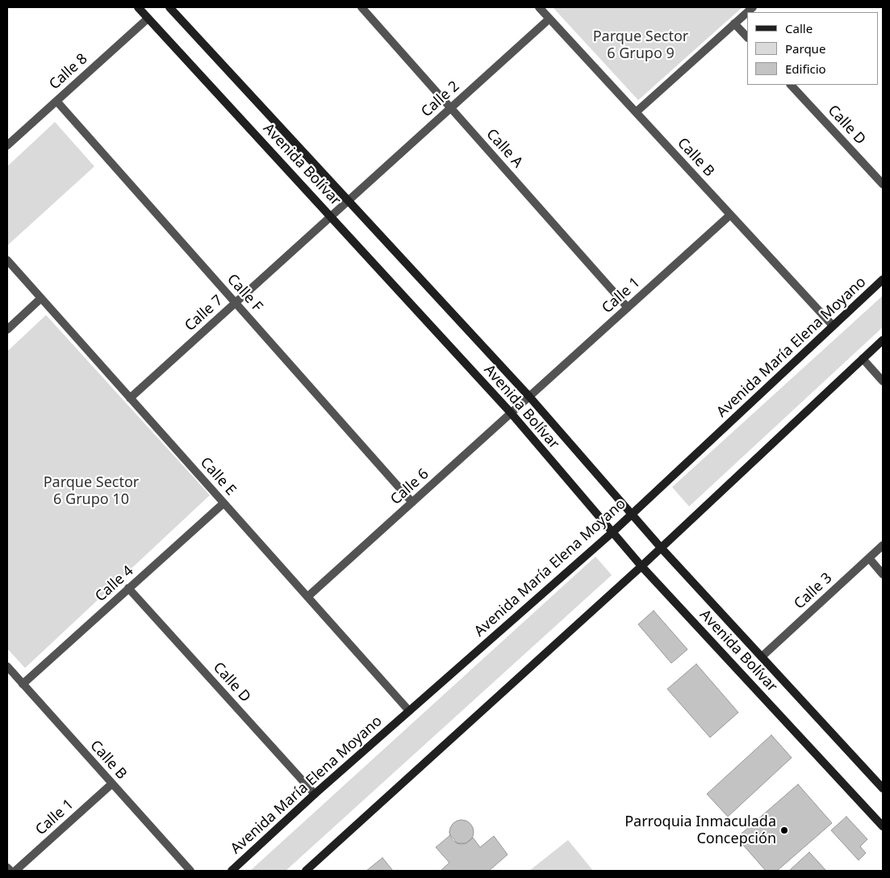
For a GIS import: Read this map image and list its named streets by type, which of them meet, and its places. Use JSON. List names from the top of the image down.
{
  "streets": {
    "street": [
      "Calle 8",
      "Calle 2",
      "Calle D",
      "Calle A",
      "Calle B",
      "Avenida Bolívar",
      "Calle F",
      "Calle 1",
      "Calle 7",
      "Avenida María Elena Moyano",
      "Calle E",
      "Calle 6",
      "Calle 4",
      "Calle 3"
    ]
  },
  "crossings": [
    ["Calle 8", "Avenida Bolívar"],
    ["Calle 8", "Calle F"],
    ["Calle 2", "Calle A"],
    ["Calle 2", "Calle B"],
    ["Calle 2", "Avenida Bolívar"],
    ["Calle 2", "Calle 7"],
    ["Calle D", "Avenida María Elena Moyano"],
    ["Calle D", "Calle 4"],
    ["Calle A", "Calle 1"],
    ["Calle B", "Calle 1"],
    ["Calle B", "Avenida María Elena Moyano"],
    ["Calle B", "Calle 4"],
    ["Avenida Bolívar", "Calle 1"],
    ["Avenida Bolívar", "Calle 7"],
    ["Avenida Bolívar", "Avenida María Elena Moyano"],
    ["Avenida Bolívar", "Calle 6"],
    ["Avenida Bolívar", "Calle 3"],
    ["Calle F", "Calle 7"],
    ["Calle F", "Calle 6"],
    ["Calle 1", "Calle 6"],
    ["Calle 7", "Calle E"],
    ["Avenida María Elena Moyano", "Calle E"],
    ["Calle E", "Calle 6"],
    ["Calle E", "Calle 4"]
  ],
  "parks": ["Parque Sector 6 Grupo 9", "Parque Sector 6 Grupo 10"],
  "places": ["Parroquia Inmaculada Concepción"],
  "legend": ["Calle", "Parque", "Edificio"]
}
